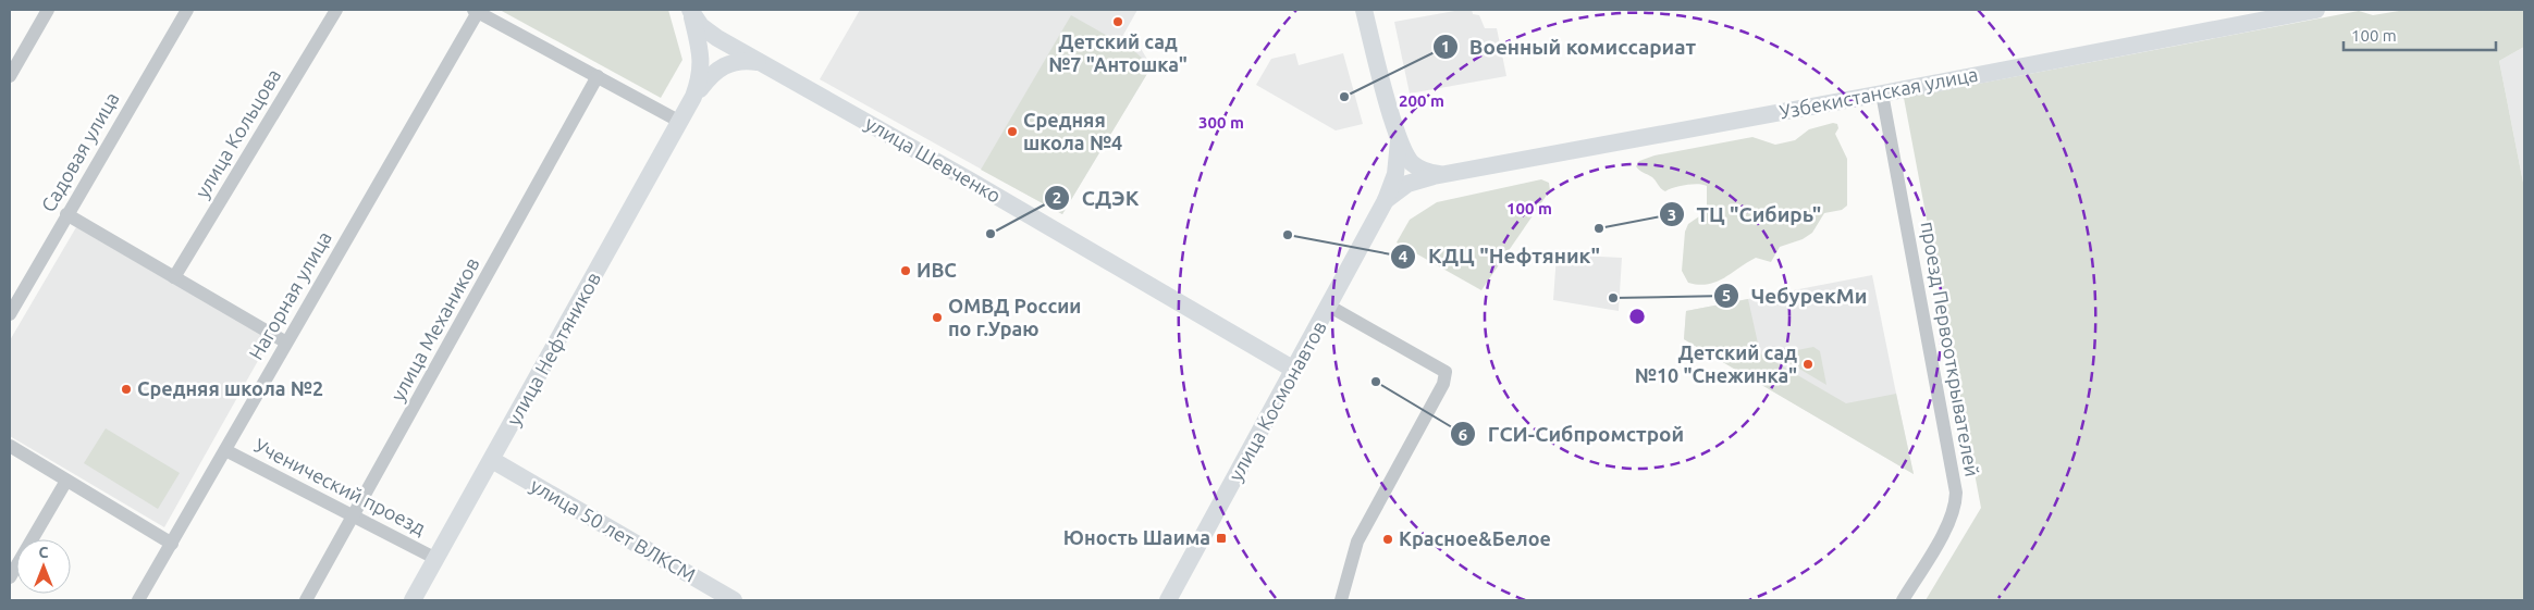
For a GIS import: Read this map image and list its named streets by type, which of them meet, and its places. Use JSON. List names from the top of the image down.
{
  "streets": {
    "main road": [
      "Узбекистанская улица",
      "улица Шевченко",
      "улица Нефтяников",
      "улица Космонавтов",
      "улица 50 лет ВЛКСМ"
    ],
    "street": [
      "улица Кольцова",
      "Садовая улица",
      "Нагорная улица",
      "улица Механиков",
      "проезд Первооткрывателей",
      "Ученический проезд"
    ]
  },
  "crossings": [
    ["Узбекистанская улица", "проезд Первооткрывателей"],
    ["Узбекистанская улица", "улица Космонавтов"],
    ["улица Шевченко", "улица Нефтяников"],
    ["улица Шевченко", "улица Космонавтов"],
    ["Нагорная улица", "Ученический проезд"],
    ["улица Механиков", "Ученический проезд"],
    ["улица Нефтяников", "Ученический проезд"],
    ["улица Нефтяников", "улица 50 лет ВЛКСМ"]
  ],
  "places": {
    "other": [
      "Детский сад №7 \"Антошка\"",
      "Военный комиссариат",
      "Средняя школа №4",
      "ТЦ \"Сибирь\"",
      "СДЭК",
      "КДЦ \"Нефтяник\"",
      "ИВС",
      "ЧебурекМи",
      "ОМВД России по г.Ураю",
      "Детский сад №10 \"Снежинка\"",
      "ГСИ-Сибпромстрой",
      "Средняя школа №2",
      "Красное&Белое"
    ],
    "transit": ["Юность Шаима"]
  },
  "scale_bar": "100 m",
  "north": "top",
  "rings": ["200 m", "300 m", "100 m"]
}
